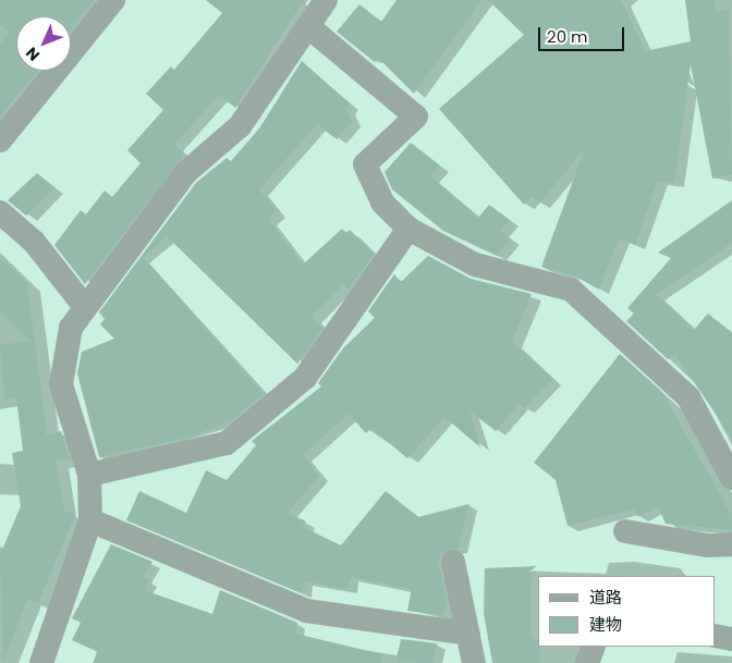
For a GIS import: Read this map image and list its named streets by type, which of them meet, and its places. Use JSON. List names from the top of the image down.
{
  "legend": ["道路", "建物"],
  "scale_bar": "20 m",
  "north": "bottom left"
}
